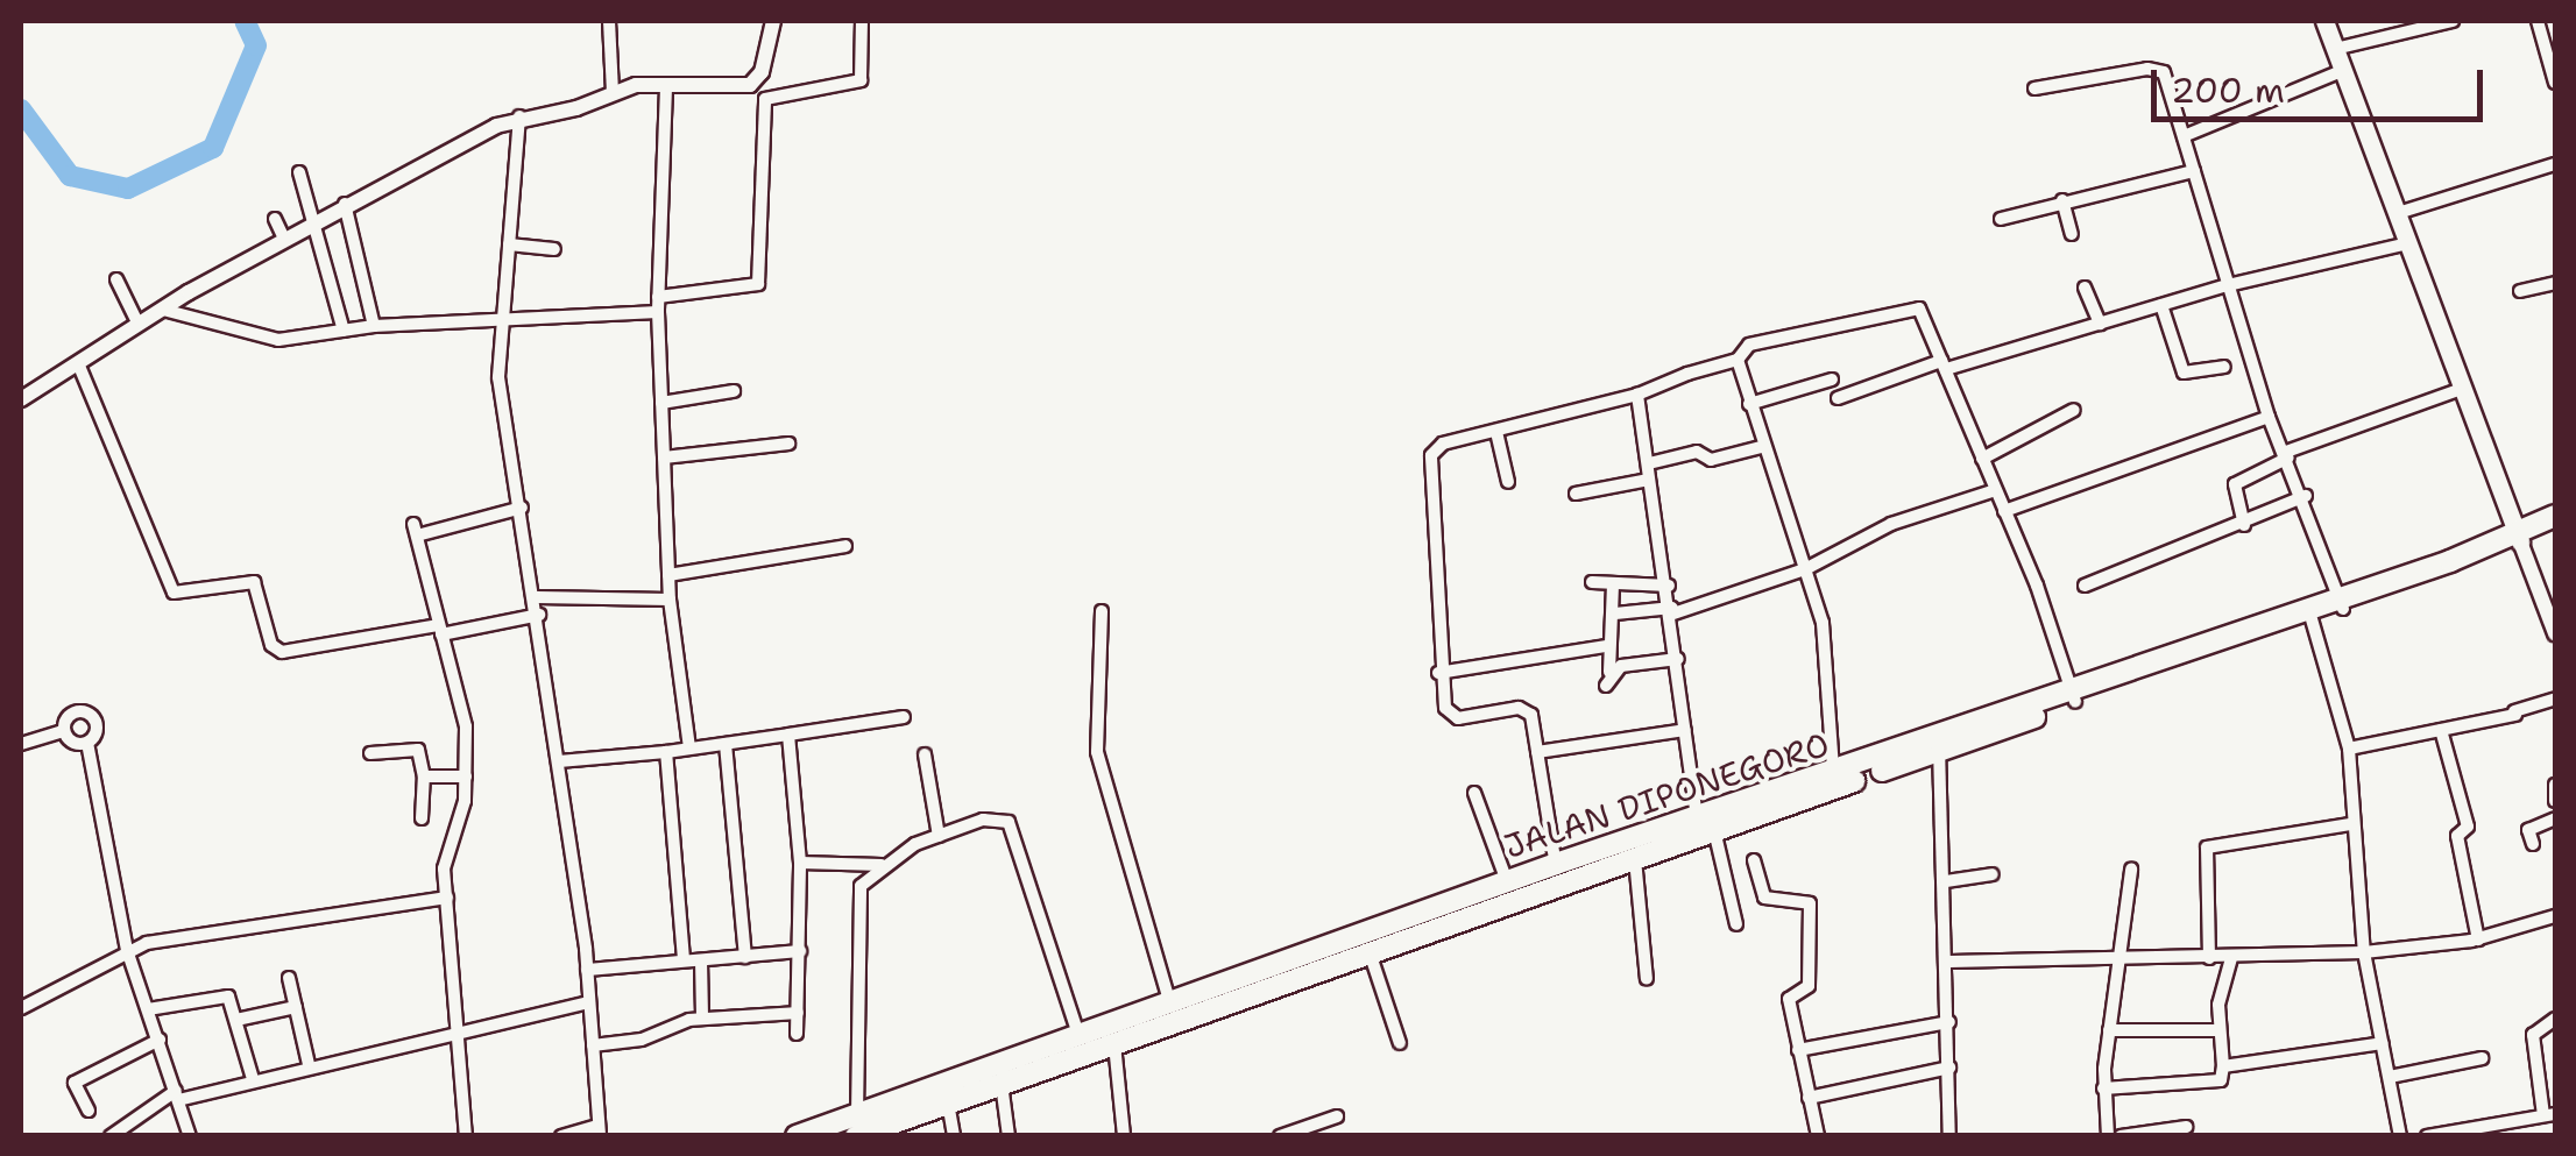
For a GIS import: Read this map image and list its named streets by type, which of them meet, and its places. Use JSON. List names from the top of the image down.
{
  "streets": {
    "main road": ["JALAN DIPONEGORO"]
  },
  "scale_bar": "200 m"
}
